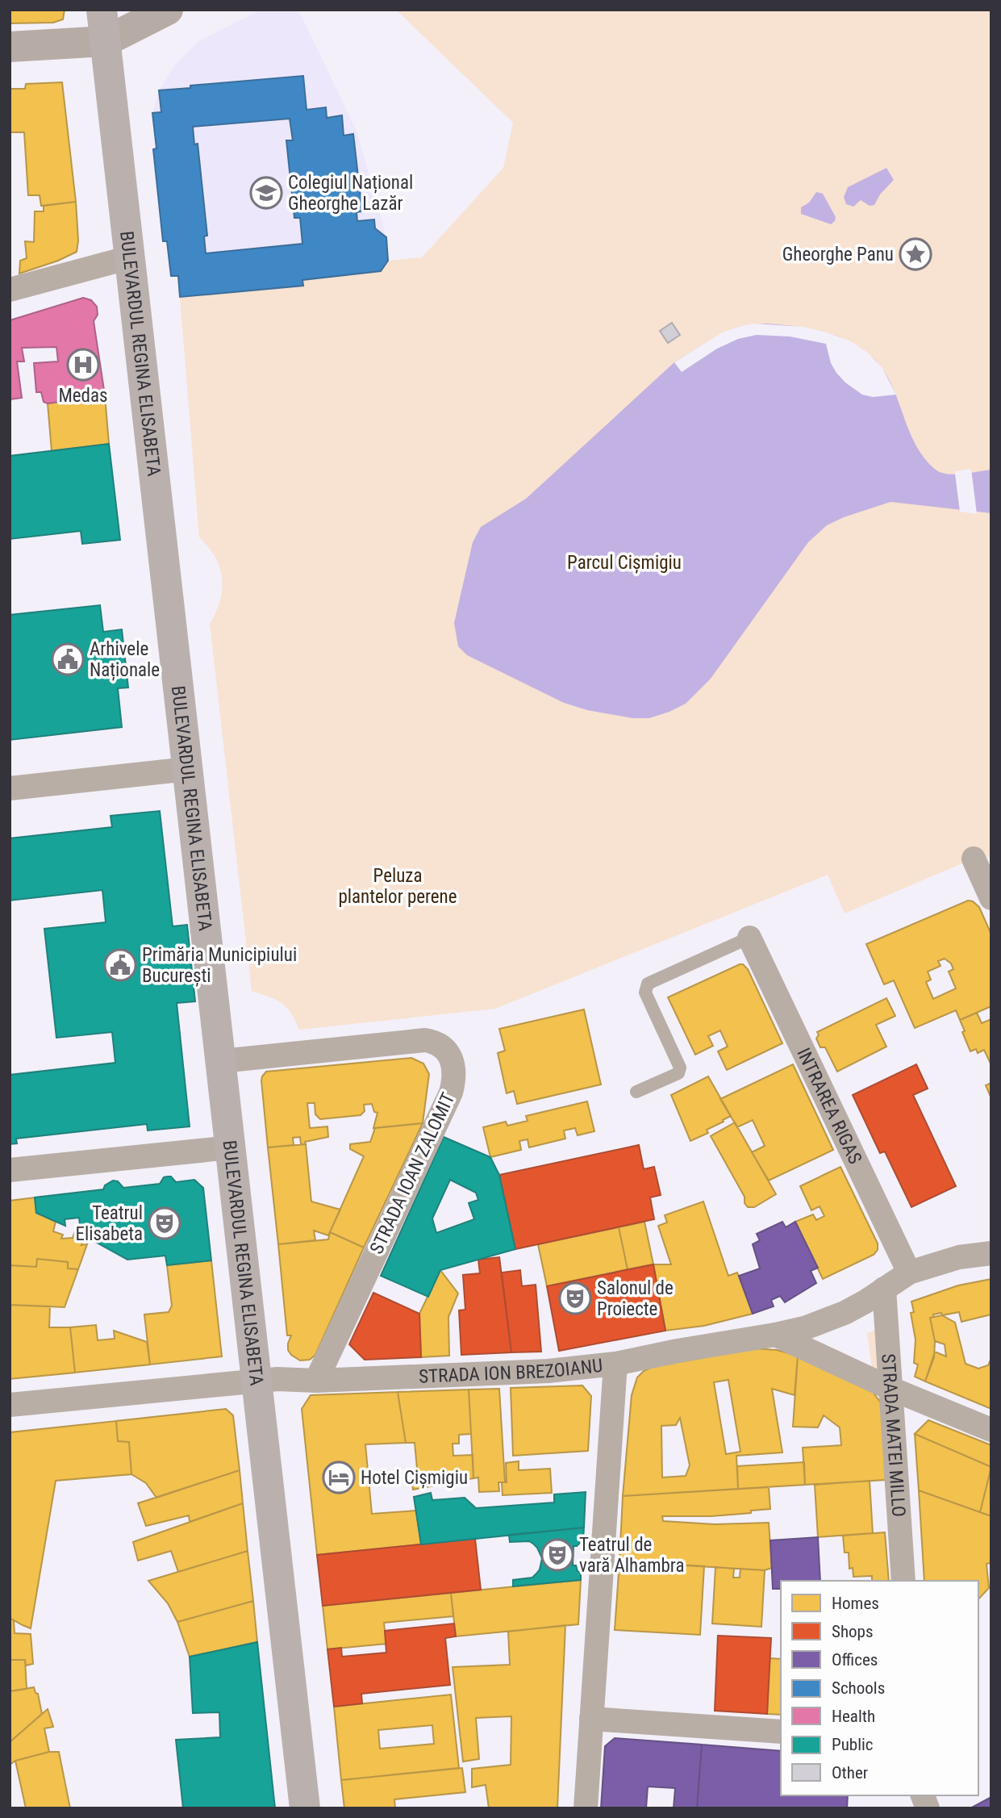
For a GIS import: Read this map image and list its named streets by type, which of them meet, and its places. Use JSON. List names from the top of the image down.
{
  "streets": {
    "main road": ["BULEVARDUL REGINA ELISABETA"],
    "street": [
      "INTRAREA RIGAS",
      "STRADA IOAN ZALOMIT",
      "STRADA ION BREZOIANU",
      "STRADA MATEI MILLO"
    ]
  },
  "crossings": [
    ["BULEVARDUL REGINA ELISABETA", "STRADA IOAN ZALOMIT"],
    ["BULEVARDUL REGINA ELISABETA", "STRADA ION BREZOIANU"],
    ["INTRAREA RIGAS", "STRADA ION BREZOIANU"],
    ["STRADA IOAN ZALOMIT", "STRADA ION BREZOIANU"],
    ["STRADA ION BREZOIANU", "STRADA MATEI MILLO"]
  ],
  "parks": ["Parcul Cișmigiu", "Peluza plantelor perene"],
  "places": {
    "school or university": ["Colegiul Național Gheorghe Lazăr"],
    "place": ["Gheorghe Panu"],
    "hospital": ["Medas"],
    "public building": ["Arhivele Naționale", "Primăria Municipiului București"],
    "theatre": ["Teatrul Elisabeta", "Salonul de Proiecte", "Teatrul de vară Alhambra"],
    "hotel": ["Hotel Cișmigiu"]
  },
  "legend": [
    "Homes",
    "Shops",
    "Offices",
    "Schools",
    "Health",
    "Public",
    "Other"
  ]
}
